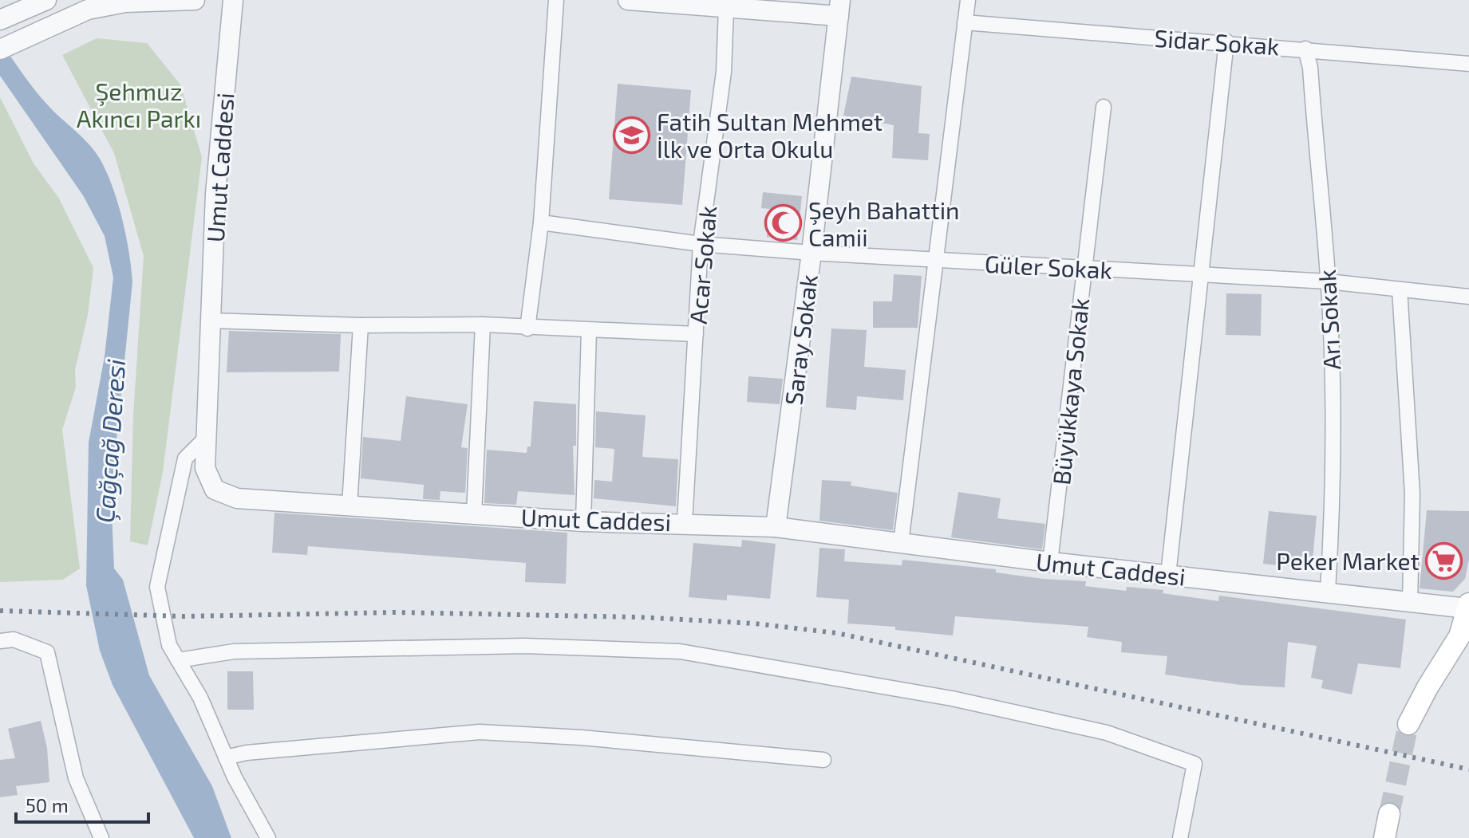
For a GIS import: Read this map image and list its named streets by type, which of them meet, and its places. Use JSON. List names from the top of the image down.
{
  "streets": {
    "street": [
      "Sidar Sokak",
      "Umut Caddesi",
      "Acar Sokak",
      "Güler Sokak",
      "Arı Sokak",
      "Saray Sokak",
      "Büyükkaya Sokak"
    ]
  },
  "crossings": [
    ["Sidar Sokak", "Arı Sokak"],
    ["Umut Caddesi", "Acar Sokak"],
    ["Umut Caddesi", "Arı Sokak"],
    ["Umut Caddesi", "Saray Sokak"],
    ["Umut Caddesi", "Büyükkaya Sokak"],
    ["Acar Sokak", "Güler Sokak"],
    ["Güler Sokak", "Arı Sokak"],
    ["Güler Sokak", "Saray Sokak"],
    ["Güler Sokak", "Büyükkaya Sokak"]
  ],
  "water": ["Çağçağ Deresi"],
  "parks": ["Şehmuz Akıncı Parkı"],
  "places": {
    "school or university": ["Fatih Sultan Mehmet İlk ve Orta Okulu"],
    "mosque": ["Şeyh Bahattin Camii"],
    "supermarket": ["Peker Market"]
  },
  "scale_bar": "50 m"
}
